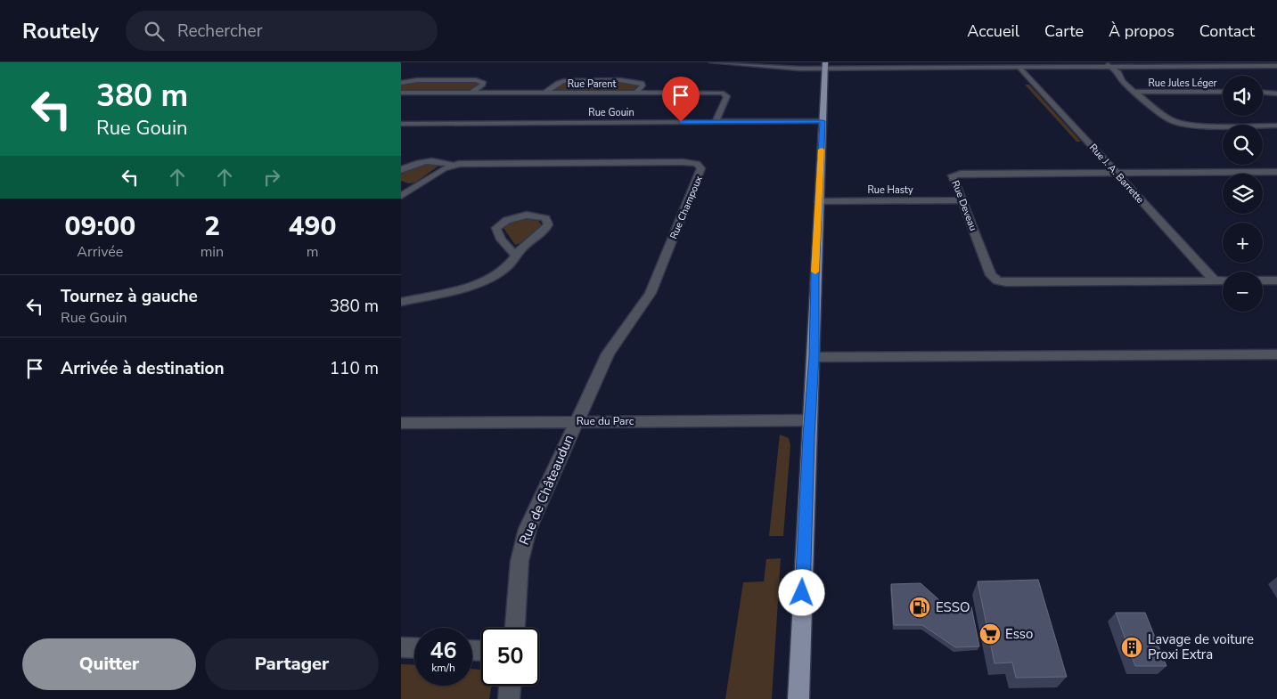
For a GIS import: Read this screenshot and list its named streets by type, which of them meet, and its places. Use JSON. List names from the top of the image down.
{
  "streets": {
    "street": [
      "Rue Jules Léger",
      "Rue Parent",
      "Rue Gouin",
      "Rue J. A. Barrette",
      "Rue Hasty",
      "Rue Deveau",
      "Rue Champoux",
      "Rue du Parc",
      "Rue de Châteaudun"
    ]
  },
  "crossings": [
    ["Rue Parent", "Rue Gouin"],
    ["Rue J. A. Barrette", "Rue Deveau"],
    ["Rue Hasty", "Rue Deveau"],
    ["Rue Champoux", "Rue du Parc"],
    ["Rue Champoux", "Rue de Châteaudun"],
    ["Rue du Parc", "Rue de Châteaudun"]
  ],
  "places": {
    "fuel station": ["ESSO"],
    "supermarket": ["Esso"],
    "building": ["Lavage de voiture Proxi Extra"]
  },
  "page": {
    "header": "Routely",
    "search": "Rechercher",
    "nav": [
      "Accueil",
      "Carte",
      "À propos",
      "Contact"
    ],
    "turn": ["380 m", "Rue Gouin"],
    "map_buttons": ["+", "−"],
    "eta": [
      "09:00",
      "Arrivée",
      "2",
      "min",
      "490",
      "m"
    ],
    "list": [
      {
        "name": "Tournez à gauche",
        "note": "Rue Gouin",
        "value": "380 m"
      },
      {
        "name": "Arrivée à destination",
        "value": "110 m"
      }
    ],
    "speed": "46 km/h",
    "limit": "50",
    "buttons": ["Quitter", "Partager"]
  }
}
